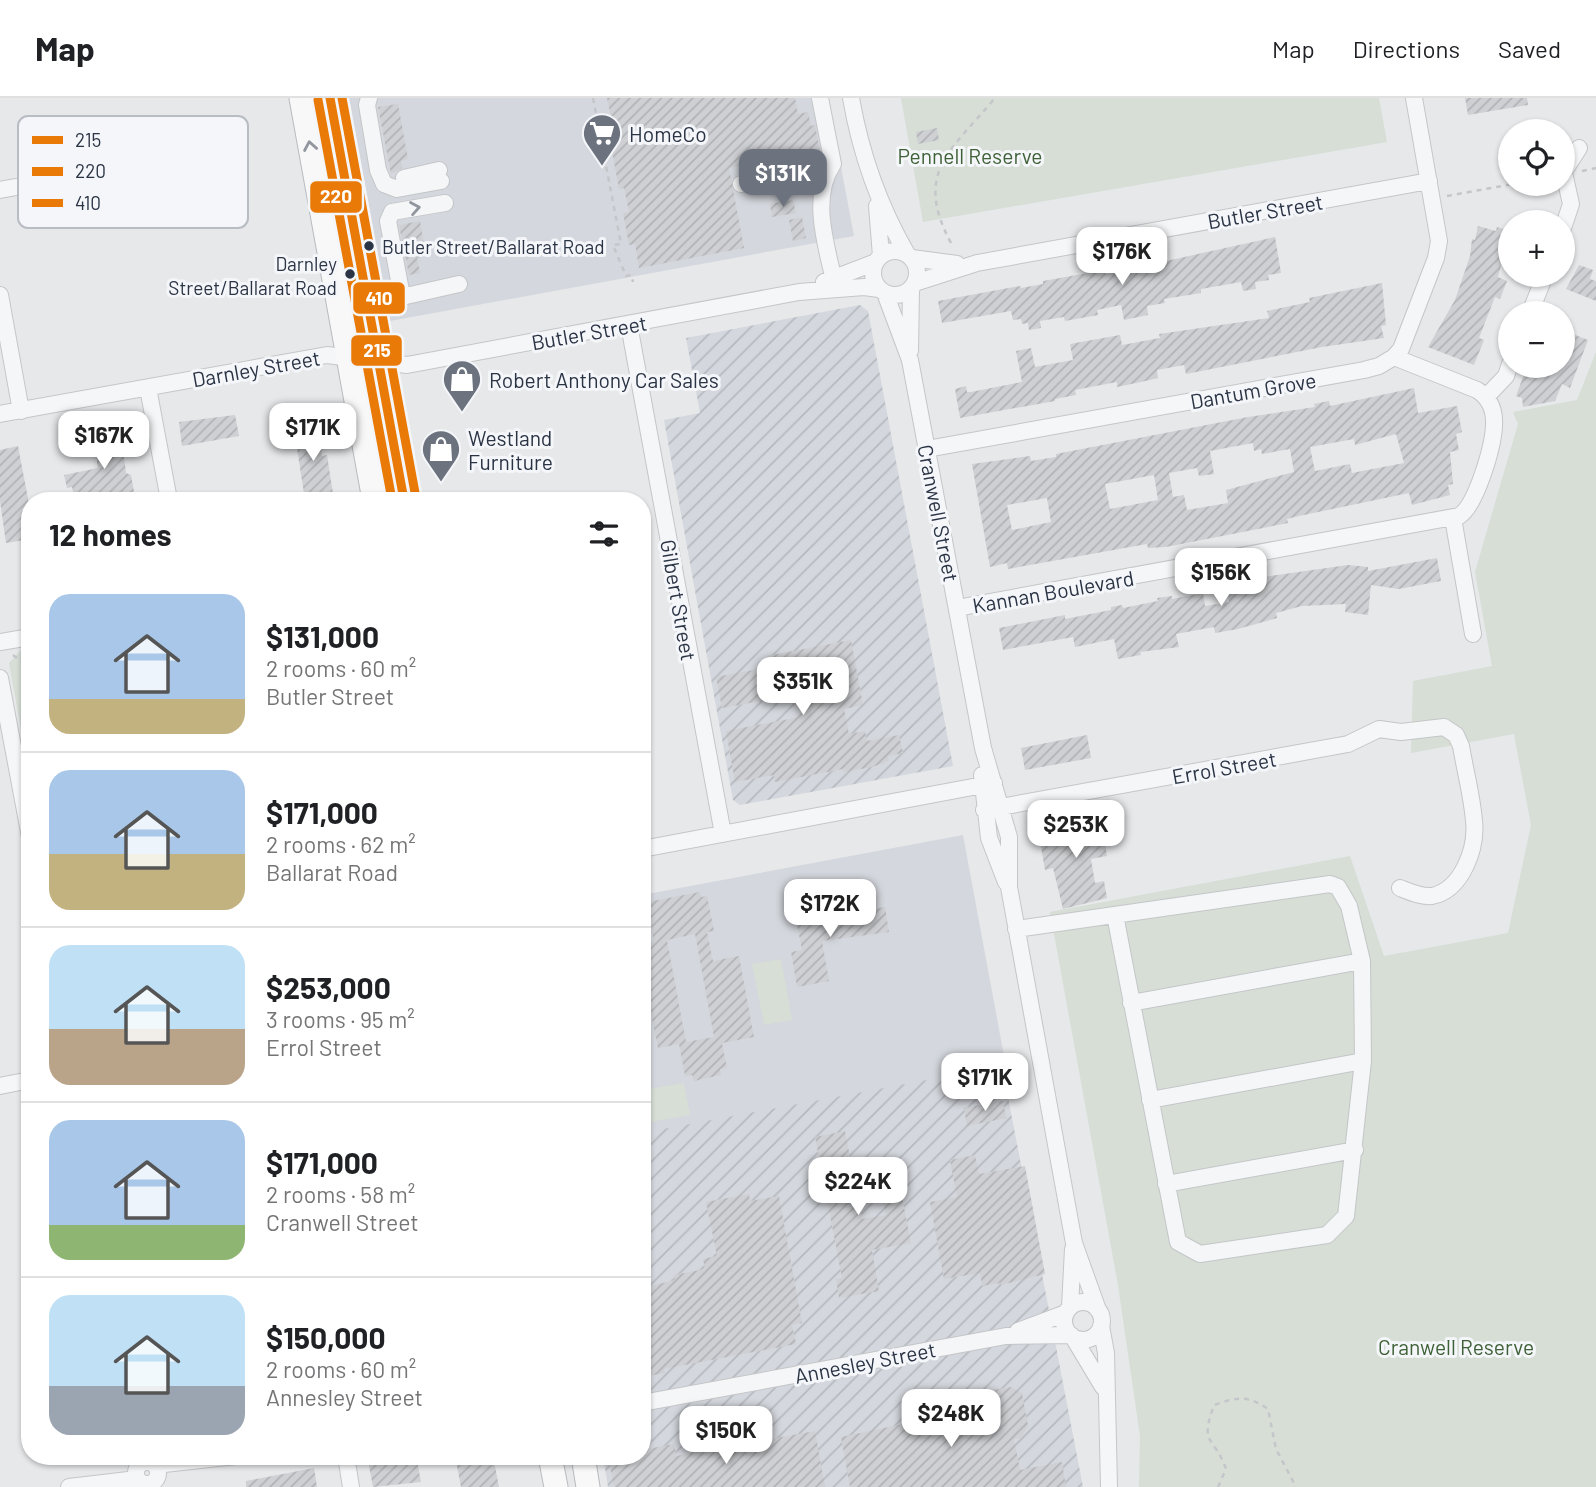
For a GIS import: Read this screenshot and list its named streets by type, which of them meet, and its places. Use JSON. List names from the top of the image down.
{
  "streets": {
    "street": [
      "Butler Street",
      "Darnley Street",
      "Dantum Grove",
      "Cranwell Street",
      "Kannan Boulevard",
      "Gilbert Street",
      "Errol Street",
      "Annesley Street"
    ]
  },
  "crossings": [
    ["Butler Street", "Darnley Street"],
    ["Butler Street", "Cranwell Street"],
    ["Butler Street", "Gilbert Street"],
    ["Dantum Grove", "Cranwell Street"],
    ["Cranwell Street", "Kannan Boulevard"],
    ["Cranwell Street", "Errol Street"],
    ["Cranwell Street", "Annesley Street"]
  ],
  "parks": ["Pennell Reserve", "Cranwell Reserve"],
  "places": {
    "supermarket": ["HomeCo"],
    "other": ["Butler Street/Ballarat Road", "Darnley Street/Ballarat Road"],
    "shop": ["Robert Anthony Car Sales", "Westland Furniture"]
  },
  "lines": ["transit line 215", "transit line 410", "transit line 220"],
  "legend": ["215", "220", "410"],
  "page": {
    "header": "Map",
    "nav": ["Map", "Directions", "Saved"],
    "map_buttons": ["+", "−"],
    "price": [
      "$131K",
      "$176K",
      "$171K",
      "$167K",
      "$156K",
      "$351K",
      "$253K",
      "$172K",
      "$171K",
      "$224K",
      "$248K",
      "$150K"
    ],
    "heading": "12 homes",
    "list": [
      {
        "name": "$131,000",
        "note": "2 rooms · 60 m² · Butler Street"
      },
      {
        "name": "$171,000",
        "note": "2 rooms · 62 m² · Ballarat Road"
      },
      {
        "name": "$253,000",
        "note": "3 rooms · 95 m² · Errol Street"
      },
      {
        "name": "$171,000",
        "note": "2 rooms · 58 m² · Cranwell Street"
      },
      {
        "name": "$150,000",
        "note": "2 rooms · 60 m² · Annesley Street"
      }
    ]
  }
}
